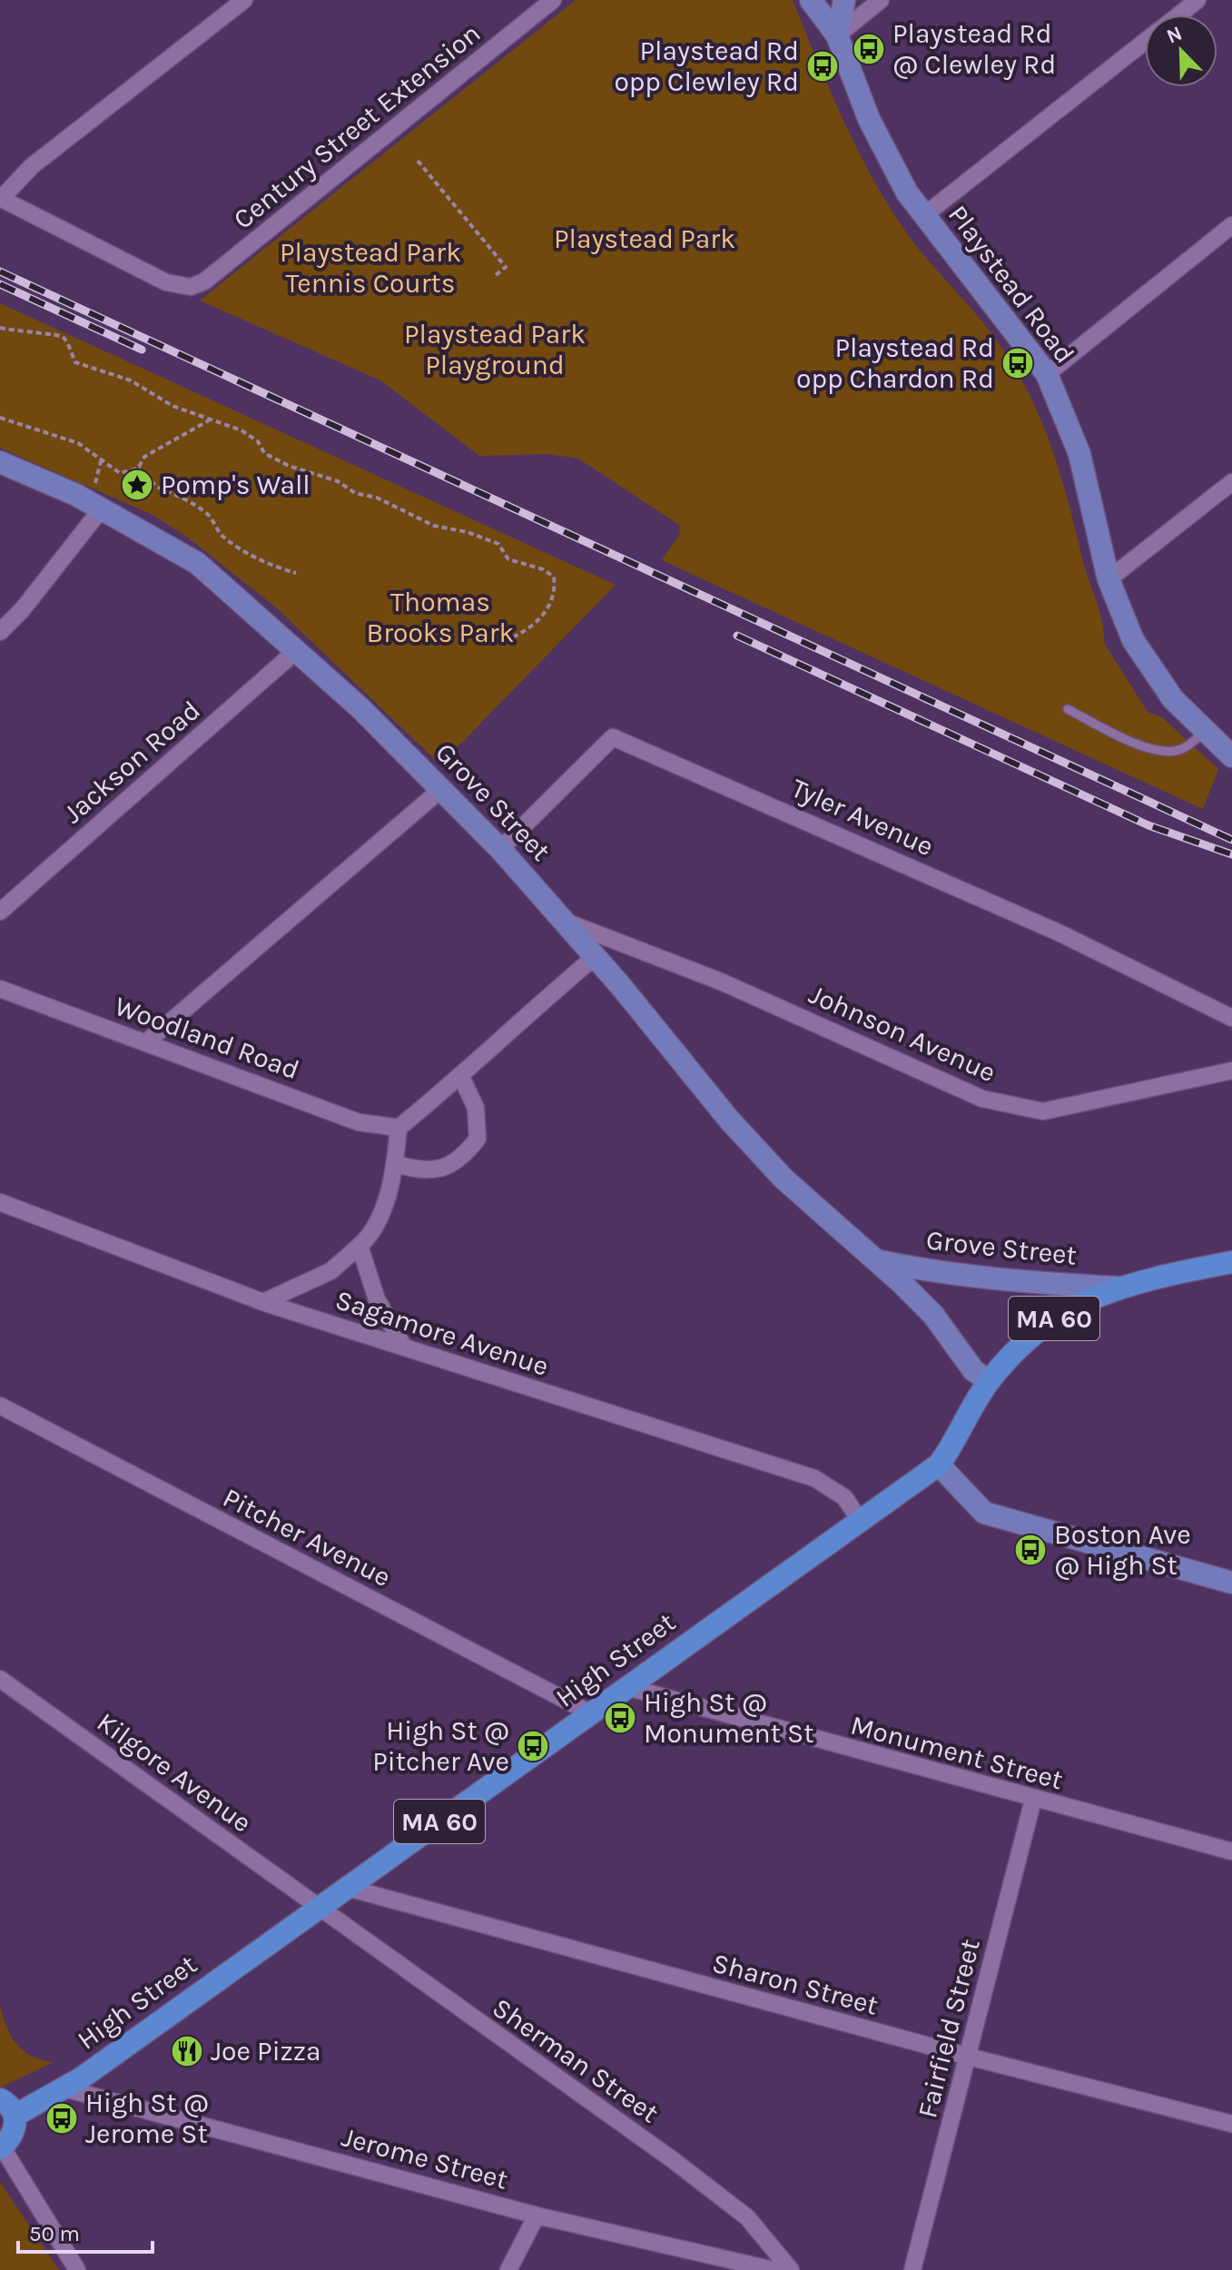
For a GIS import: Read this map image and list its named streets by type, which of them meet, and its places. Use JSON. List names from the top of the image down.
{
  "streets": {
    "main road": ["MA 60", "High Street"],
    "street": [
      "Century Street Extension",
      "Playstead Road",
      "Jackson Road",
      "Grove Street",
      "Tyler Avenue",
      "Johnson Avenue",
      "Woodland Road",
      "Sagamore Avenue",
      "Pitcher Avenue",
      "Monument Street",
      "Kilgore Avenue",
      "Sharon Street",
      "Fairfield Street",
      "Sherman Street",
      "Jerome Street"
    ]
  },
  "crossings": [
    ["Jackson Road", "Grove Street"],
    ["Grove Street", "Tyler Avenue"],
    ["Grove Street", "Johnson Avenue"],
    ["Grove Street", "High Street"],
    ["MA 60", "High Street"],
    ["Sagamore Avenue", "High Street"],
    ["Pitcher Avenue", "High Street"],
    ["High Street", "Monument Street"],
    ["High Street", "Kilgore Avenue"],
    ["High Street", "Sharon Street"],
    ["High Street", "Sherman Street"],
    ["High Street", "Jerome Street"],
    ["Monument Street", "Fairfield Street"],
    ["Kilgore Avenue", "Sherman Street"],
    ["Sharon Street", "Fairfield Street"]
  ],
  "parks": [
    "Playstead Park",
    "Playstead Park Tennis Courts",
    "Playstead Park Playground",
    "Thomas Brooks Park"
  ],
  "places": {
    "bus stop": [
      "Playstead Rd @ Clewley Rd",
      "Playstead Rd opp Clewley Rd",
      "Playstead Rd opp Chardon Rd",
      "Boston Ave @ High St",
      "High St @ Monument St",
      "High St @ Pitcher Ave",
      "High St @ Jerome St"
    ],
    "place": ["Pomp's Wall"],
    "restaurant": ["Joe Pizza"]
  },
  "scale_bar": "50 m",
  "north": "top left"
}
